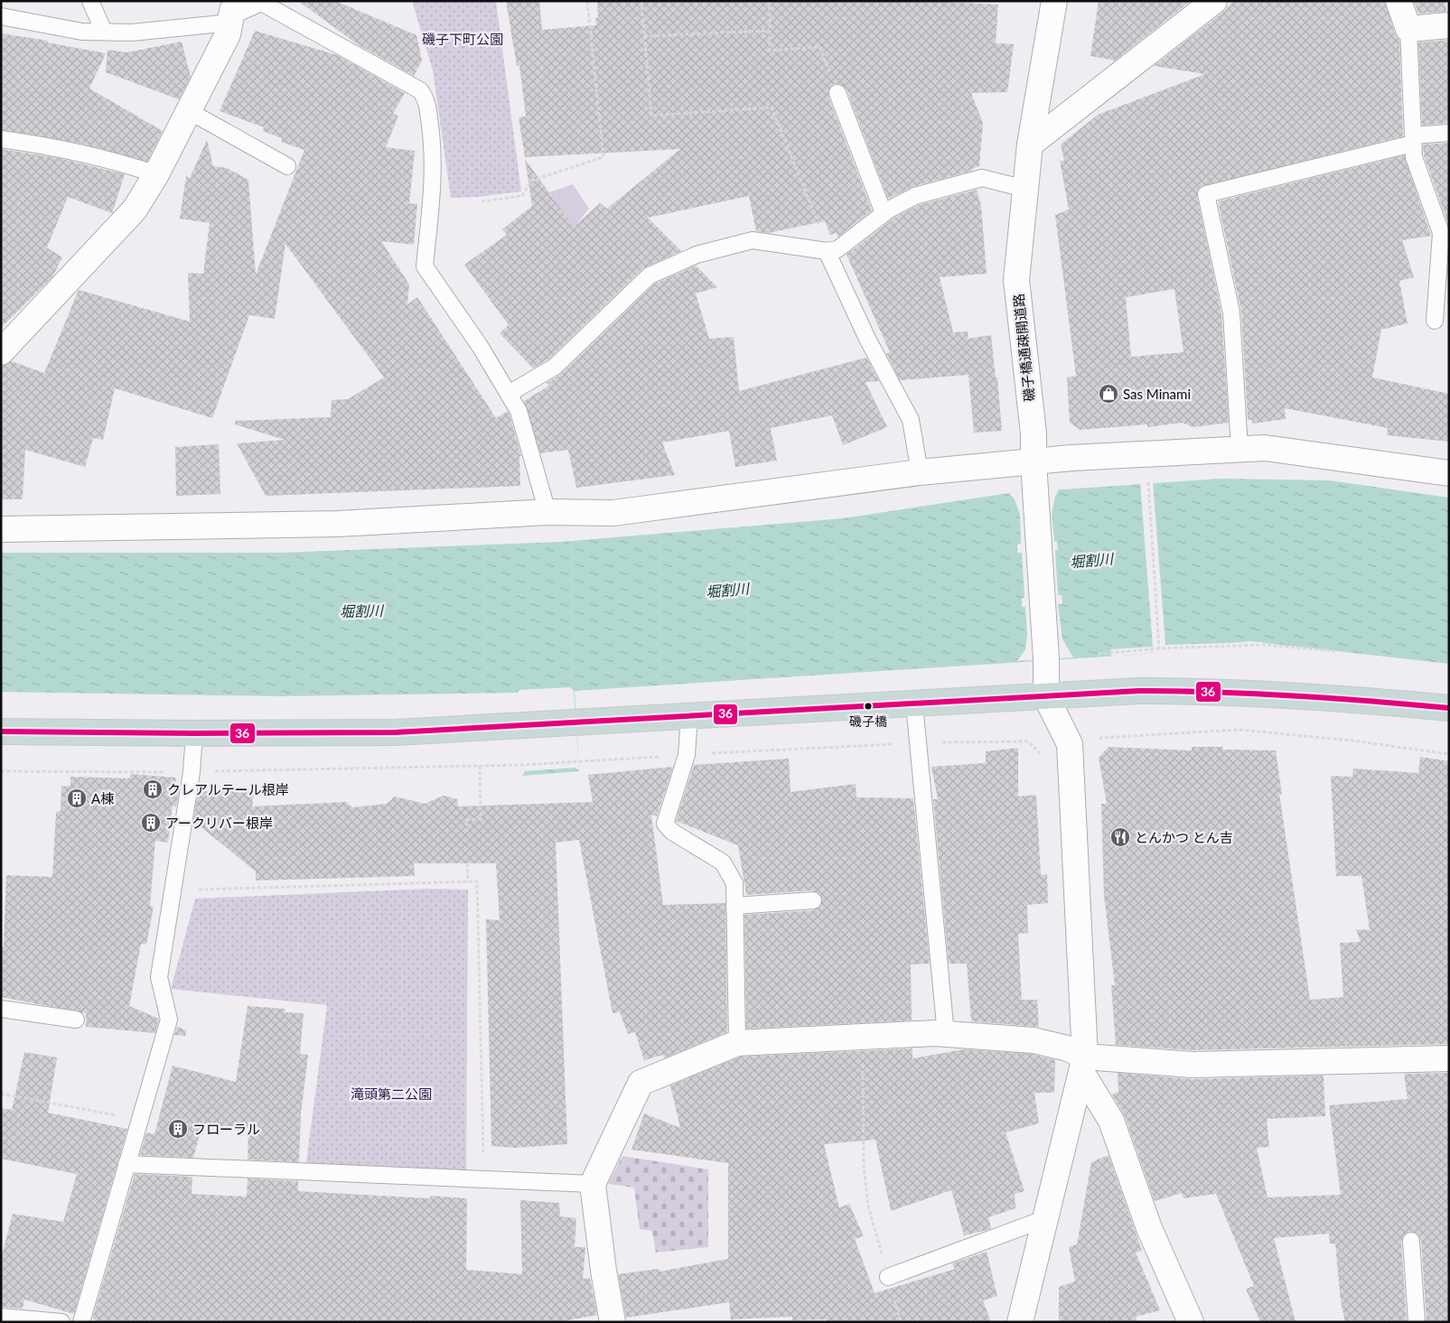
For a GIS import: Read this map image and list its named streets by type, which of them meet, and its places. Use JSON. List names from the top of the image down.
{
  "streets": {
    "street": ["磯子橋通疎開道路"]
  },
  "water": ["堀割川"],
  "parks": ["磯子下町公園", "滝頭第二公園"],
  "places": {
    "shop": ["Sas Minami"],
    "other": ["磯子橋"],
    "building": [
      "クレアルテール根岸",
      "A棟",
      "アークリバー根岸",
      "フローラル"
    ],
    "restaurant": ["とんかつ とん吉"]
  },
  "lines": ["transit line 36"]
}
